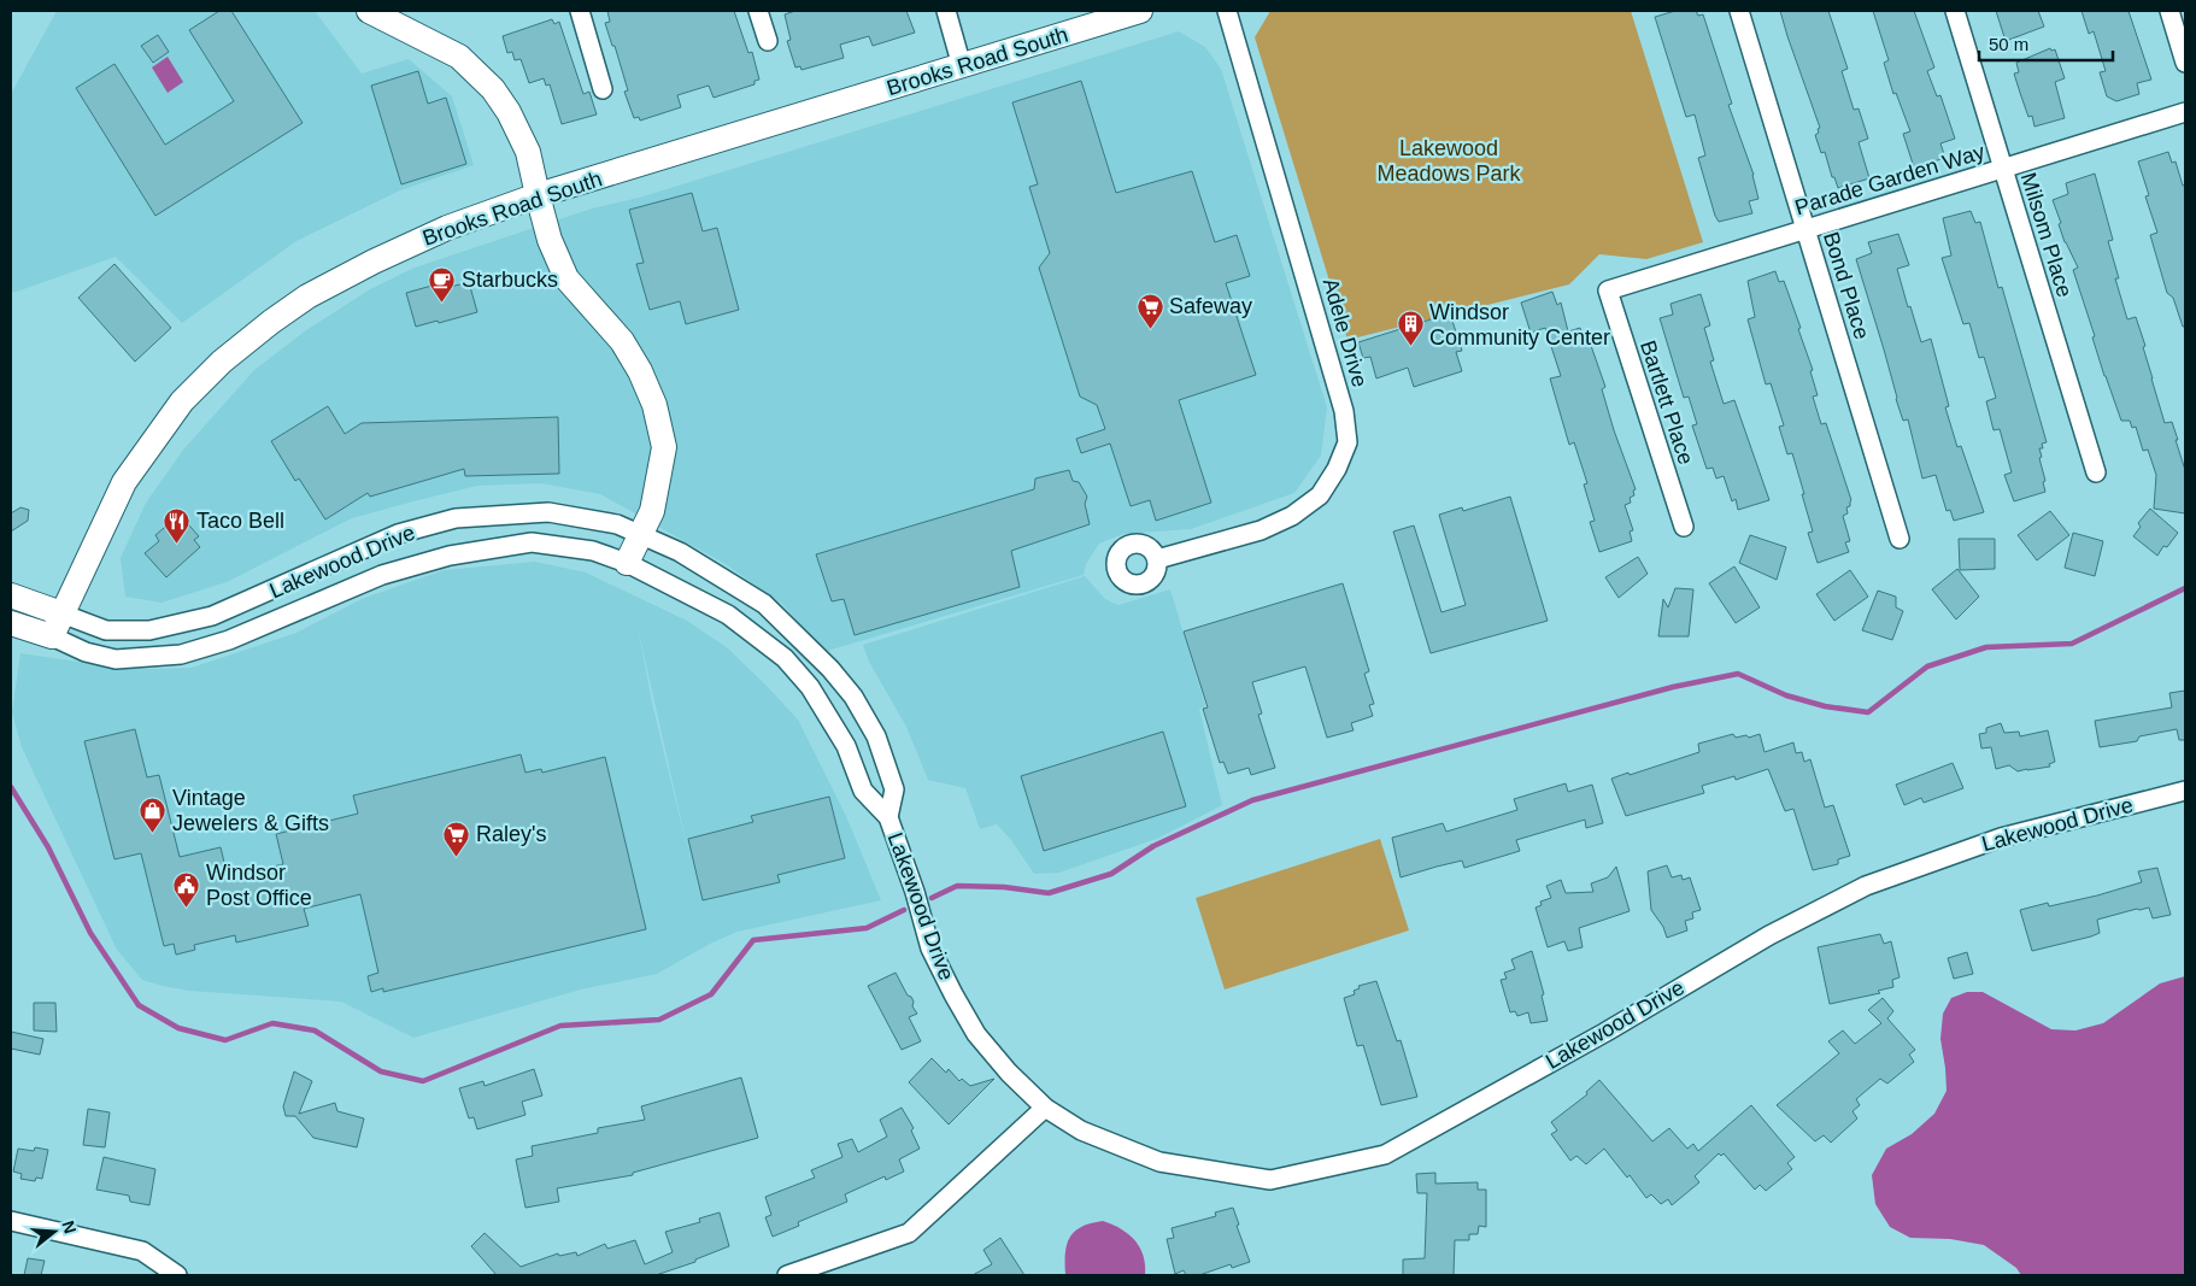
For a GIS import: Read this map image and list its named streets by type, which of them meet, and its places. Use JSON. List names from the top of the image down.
{
  "streets": {
    "street": [
      "Brooks Road South",
      "Parade Garden Way",
      "Milsom Place",
      "Bond Place",
      "Adele Drive",
      "Bartlett Place",
      "Lakewood Drive"
    ]
  },
  "crossings": [
    ["Brooks Road South", "Lakewood Drive"],
    ["Parade Garden Way", "Milsom Place"],
    ["Parade Garden Way", "Bond Place"],
    ["Parade Garden Way", "Bartlett Place"]
  ],
  "parks": ["Lakewood Meadows Park"],
  "places": {
    "cafe": ["Starbucks"],
    "supermarket": ["Safeway", "Raley's"],
    "building": ["Windsor Community Center"],
    "restaurant": ["Taco Bell"],
    "shop": ["Vintage Jewelers & Gifts"],
    "public building": ["Windsor Post Office"]
  },
  "scale_bar": "50 m",
  "north": "right"
}
